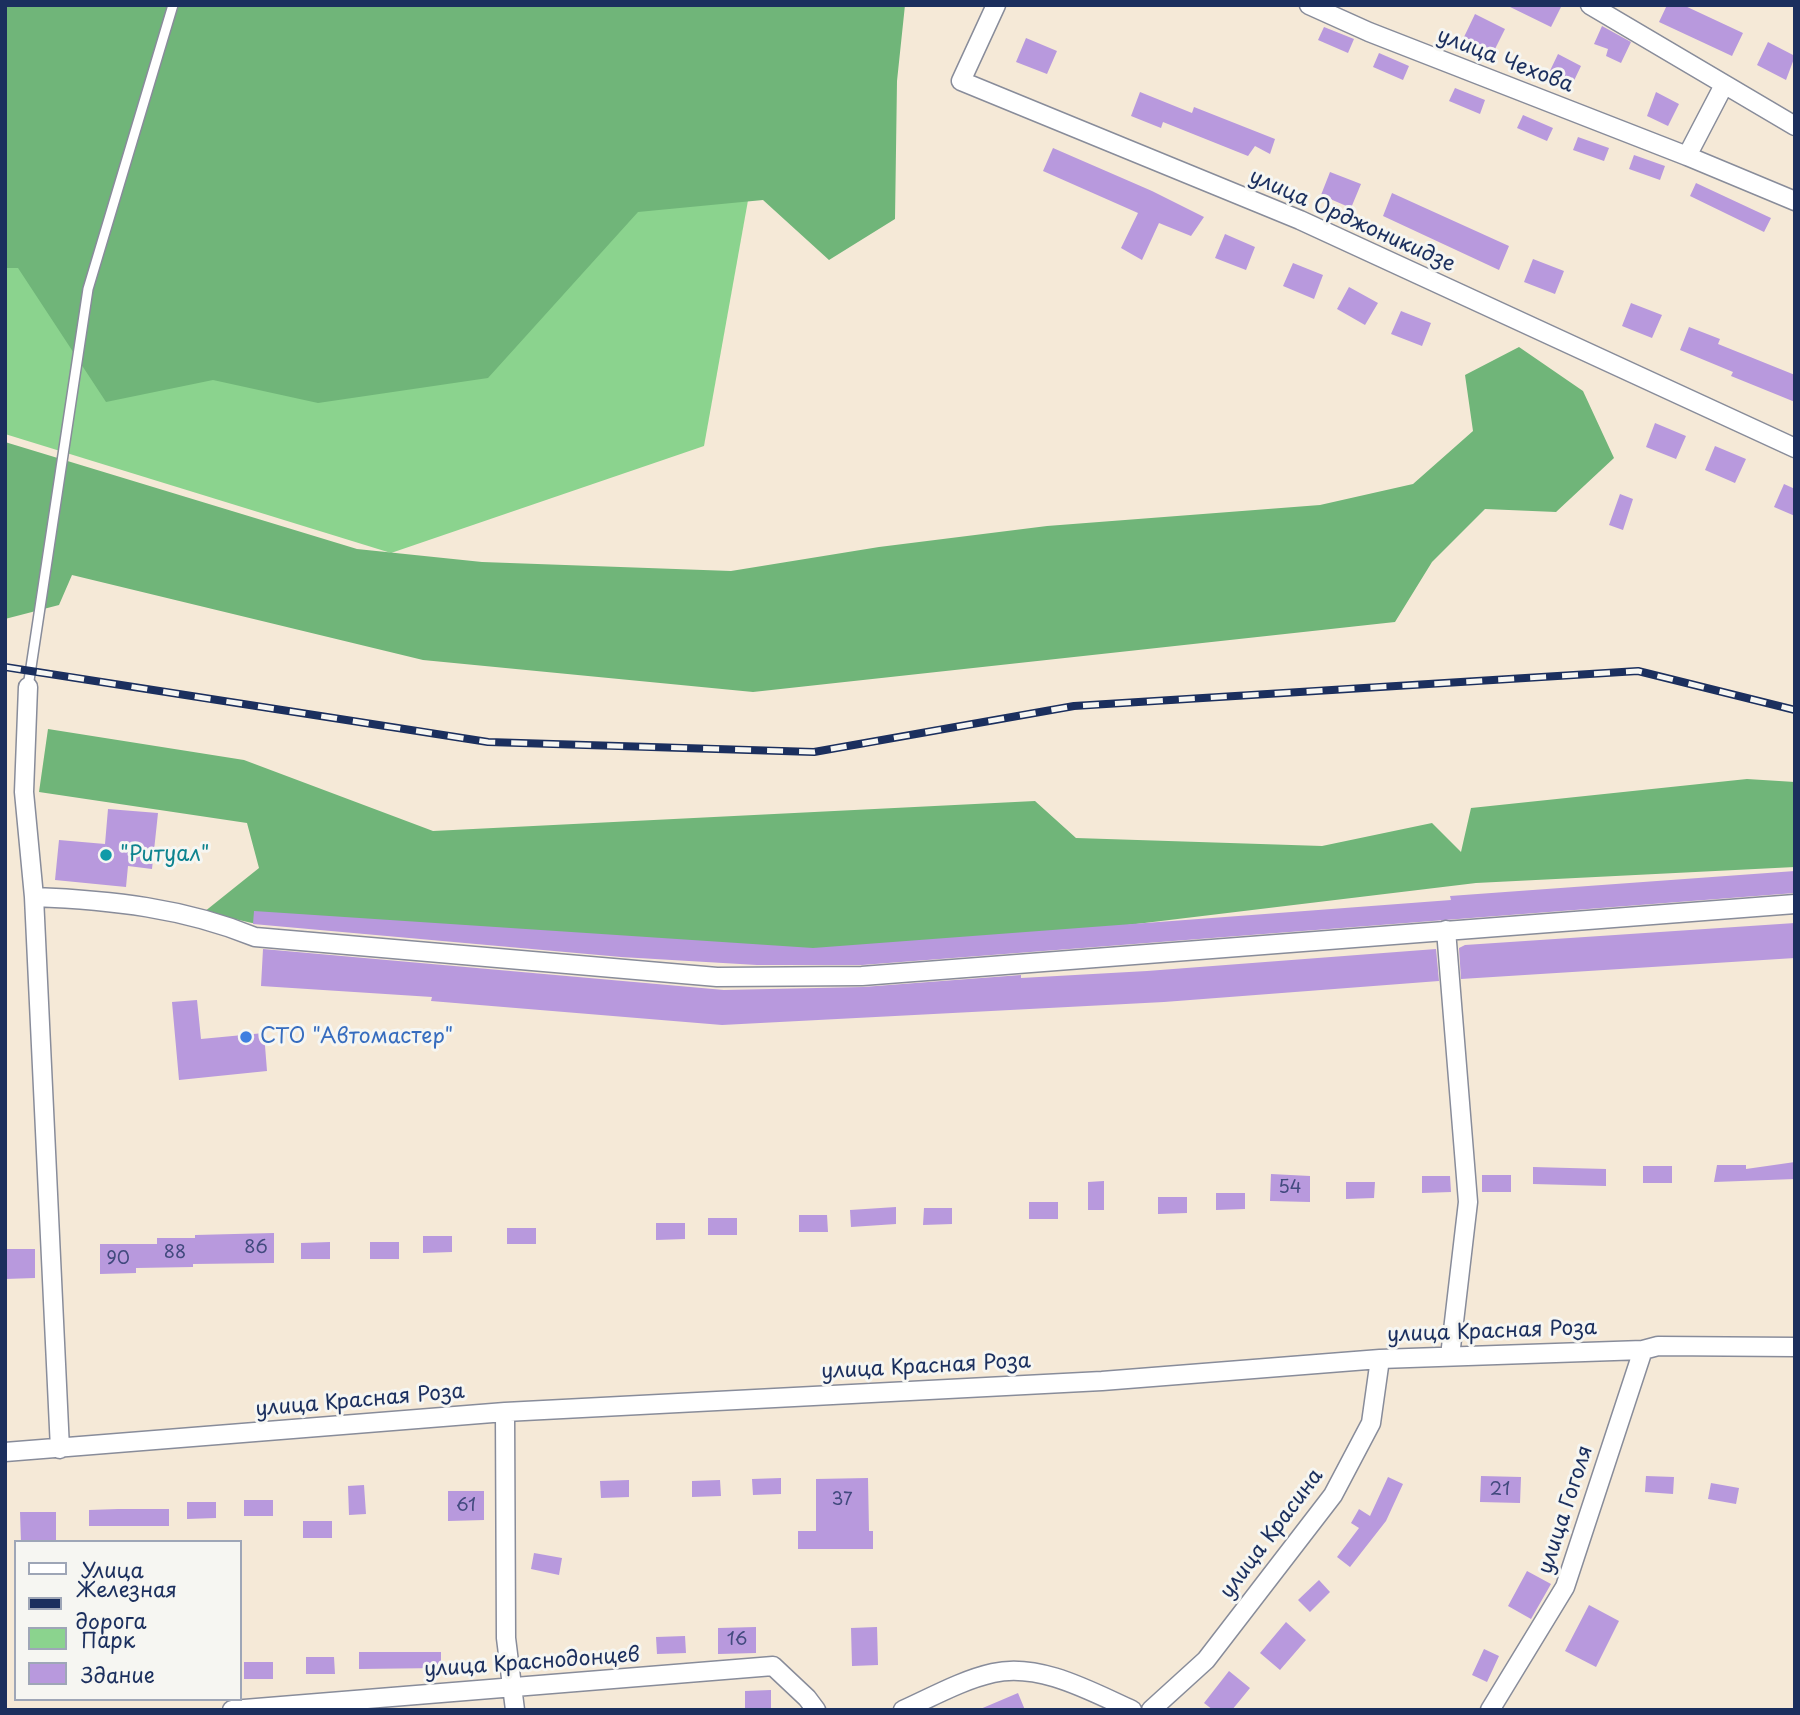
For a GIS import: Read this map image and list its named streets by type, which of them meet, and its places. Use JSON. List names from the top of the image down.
{
  "streets": {
    "street": [
      "улица Чехова",
      "улица Орджоникидзе",
      "улица Красная Роза",
      "улица Гоголя",
      "улица Красина",
      "улица Краснодонцев"
    ]
  },
  "crossings": [
    ["улица Красная Роза", "улица Гоголя"],
    ["улица Красная Роза", "улица Красина"]
  ],
  "places": ["\"Ритуал\"", "СТО \"Автомастер\""],
  "house_numbers": [
    "54",
    "86",
    "88",
    "90",
    "21",
    "37",
    "61",
    "16"
  ],
  "legend": [
    "Улица",
    "Железная дорога",
    "Парк",
    "Здание"
  ]
}
